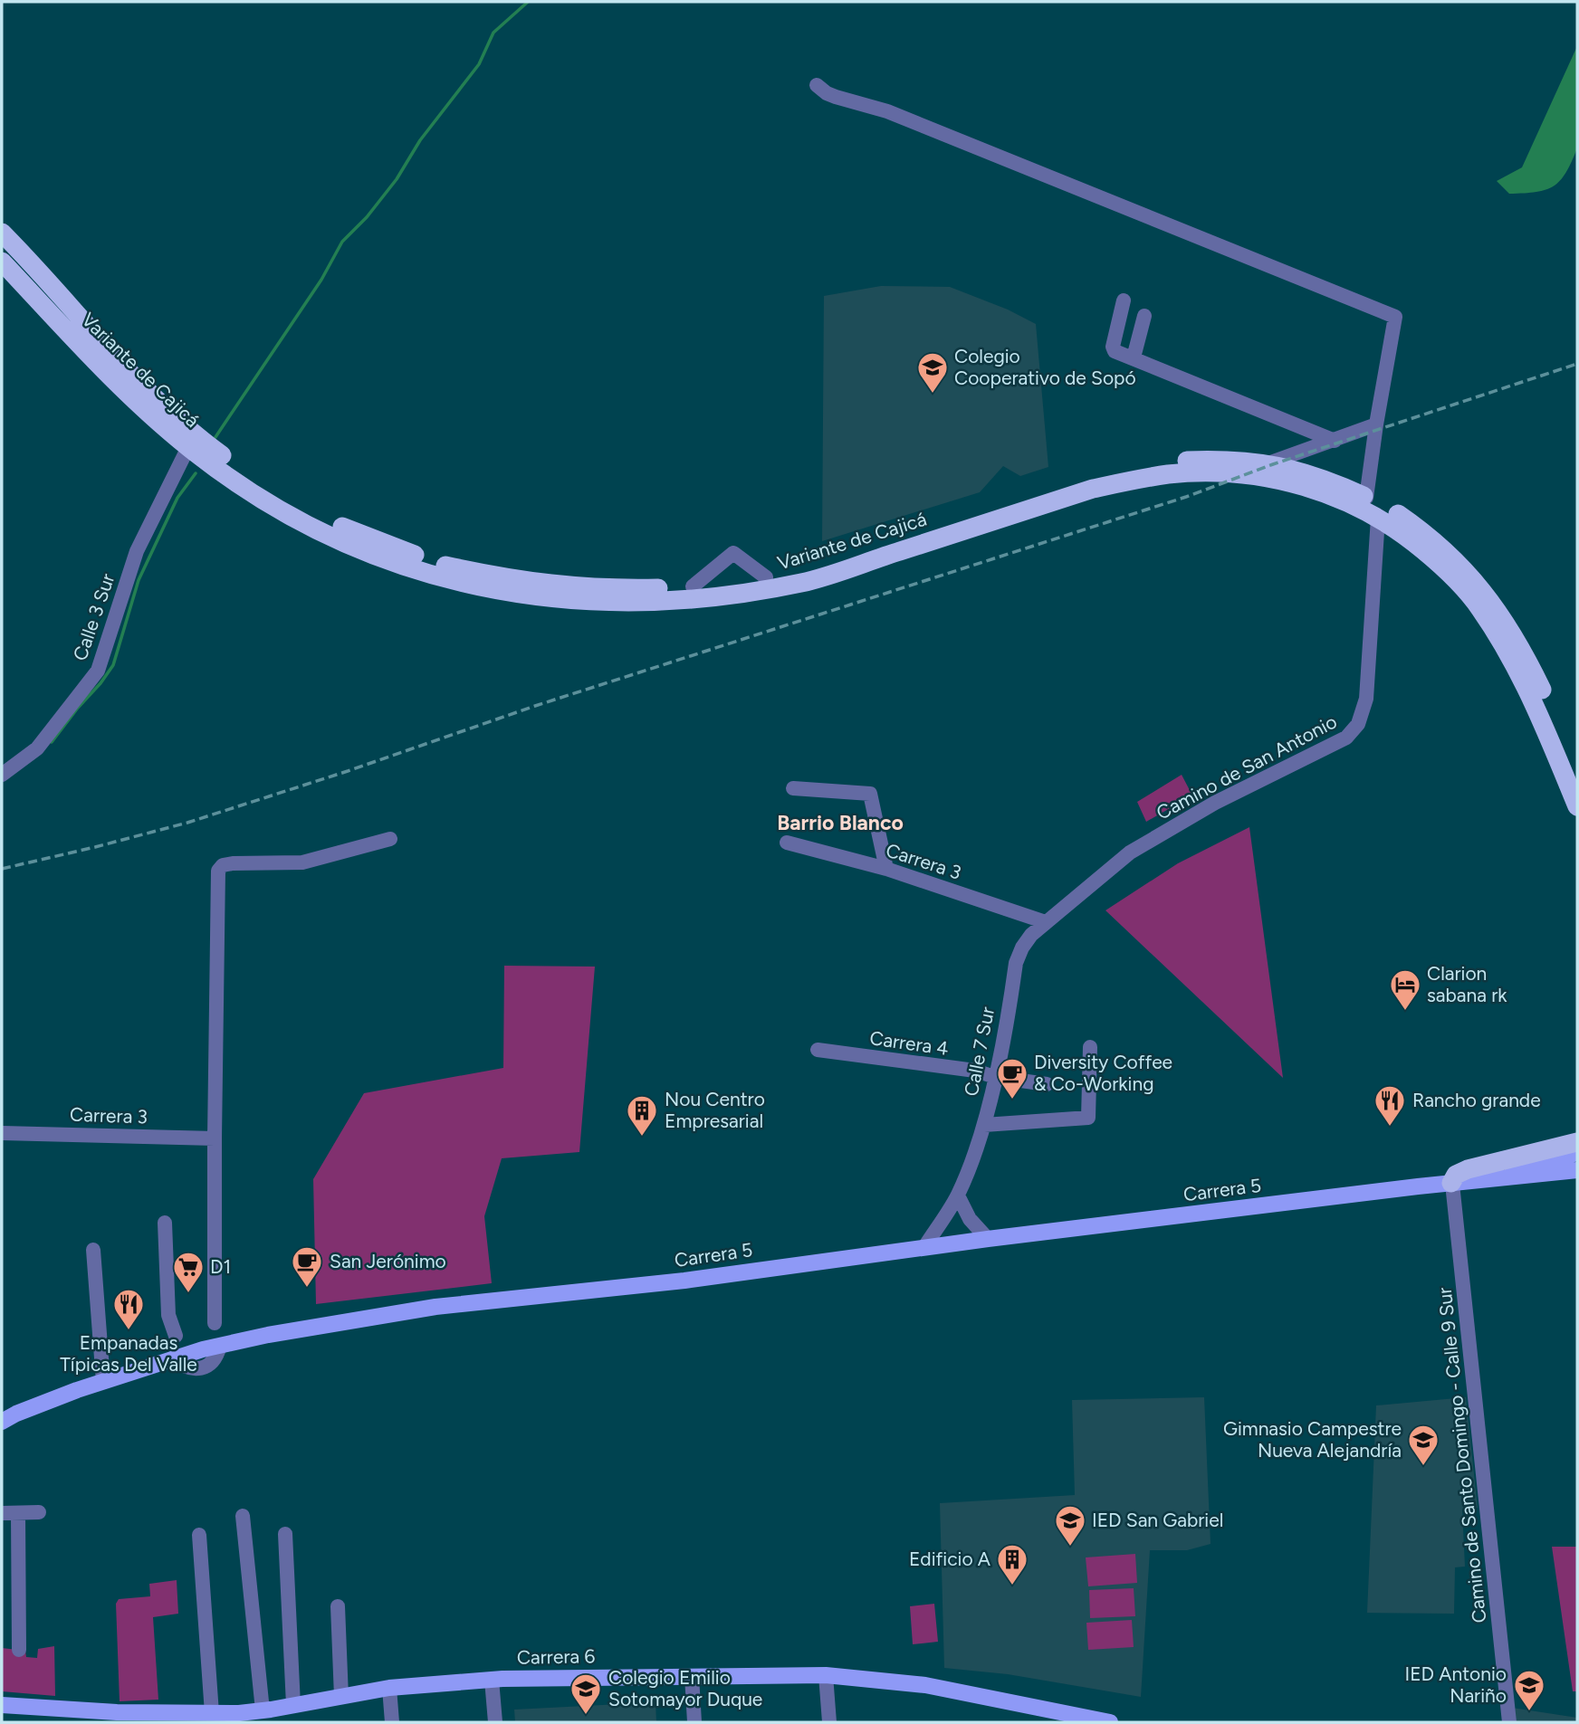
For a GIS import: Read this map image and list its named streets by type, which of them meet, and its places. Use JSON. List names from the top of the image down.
{
  "streets": {
    "highway": ["Variante de Cajicá"],
    "main road": ["Carrera 5", "Carrera 6"],
    "street": [
      "Calle 3 Sur",
      "Camino de San Antonio",
      "Carrera 3",
      "Carrera 4",
      "Calle 7 Sur",
      "Camino de Santo Domingo - Calle 9 Sur"
    ]
  },
  "crossings": [
    ["Variante de Cajicá", "Calle 3 Sur"],
    ["Variante de Cajicá", "Camino de San Antonio"],
    ["Camino de San Antonio", "Carrera 3"],
    ["Camino de San Antonio", "Calle 7 Sur"],
    ["Carrera 3", "Calle 7 Sur"],
    ["Carrera 4", "Calle 7 Sur"],
    ["Calle 7 Sur", "Carrera 5"],
    ["Carrera 5", "Camino de Santo Domingo - Calle 9 Sur"]
  ],
  "districts": ["Barrio Blanco"],
  "places": {
    "school or university": [
      "Colegio Cooperativo de Sopó",
      "Gimnasio Campestre Nueva Alejandría",
      "IED San Gabriel",
      "IED Antonio Nariño",
      "Colegio Emilio Sotomayor Duque"
    ],
    "hotel": ["Clarion sabana rk"],
    "cafe": ["Diversity Coffee & Co-Working", "San Jerónimo"],
    "restaurant": ["Rancho grande", "Empanadas Típicas Del Valle"],
    "building": ["Nou Centro Empresarial", "Edificio A"],
    "supermarket": ["D1"]
  }
}
